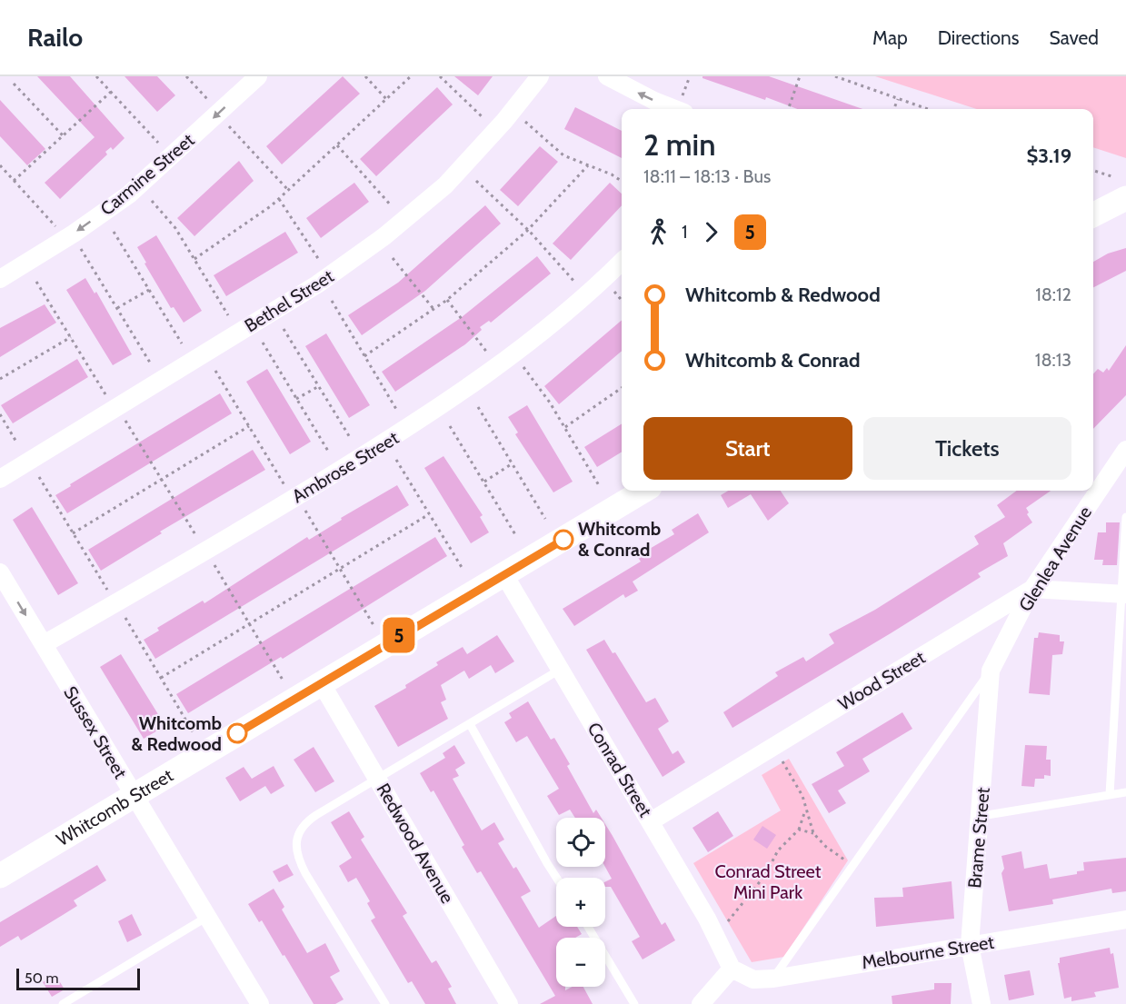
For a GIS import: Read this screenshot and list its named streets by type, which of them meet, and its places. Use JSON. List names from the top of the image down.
{
  "streets": {
    "street": [
      "Carmine Street",
      "Bethel Street",
      "Ambrose Street",
      "Glenlea Avenue",
      "Wood Street",
      "Sussex Street",
      "Conrad Street",
      "Whitcomb Street",
      "Brame Street",
      "Redwood Avenue",
      "Melbourne Street"
    ]
  },
  "crossings": [
    ["Ambrose Street", "Sussex Street"],
    ["Glenlea Avenue", "Wood Street"],
    ["Glenlea Avenue", "Brame Street"],
    ["Wood Street", "Conrad Street"],
    ["Sussex Street", "Whitcomb Street"],
    ["Conrad Street", "Whitcomb Street"],
    ["Conrad Street", "Melbourne Street"],
    ["Whitcomb Street", "Redwood Avenue"],
    ["Brame Street", "Melbourne Street"]
  ],
  "one_way": ["Carmine Street"],
  "parks": ["Conrad Street Mini Park"],
  "places": ["Whitcomb & Conrad", "Whitcomb & Redwood"],
  "lines": ["bus line 5"],
  "scale_bar": "50 m",
  "page": {
    "header": "Railo",
    "nav": ["Map", "Directions", "Saved"],
    "on_map": "5",
    "heading": ["2 min", "18:11 – 18:13 · Bus", "$3.19"],
    "legs": ["1", "5"],
    "list": [
      {
        "name": "Whitcomb & Redwood",
        "value": "18:12"
      },
      {
        "name": "Whitcomb & Conrad",
        "value": "18:13"
      }
    ],
    "buttons": ["Start", "Tickets"],
    "map_buttons": ["+", "−"],
    "scale": "50 m"
  }
}
